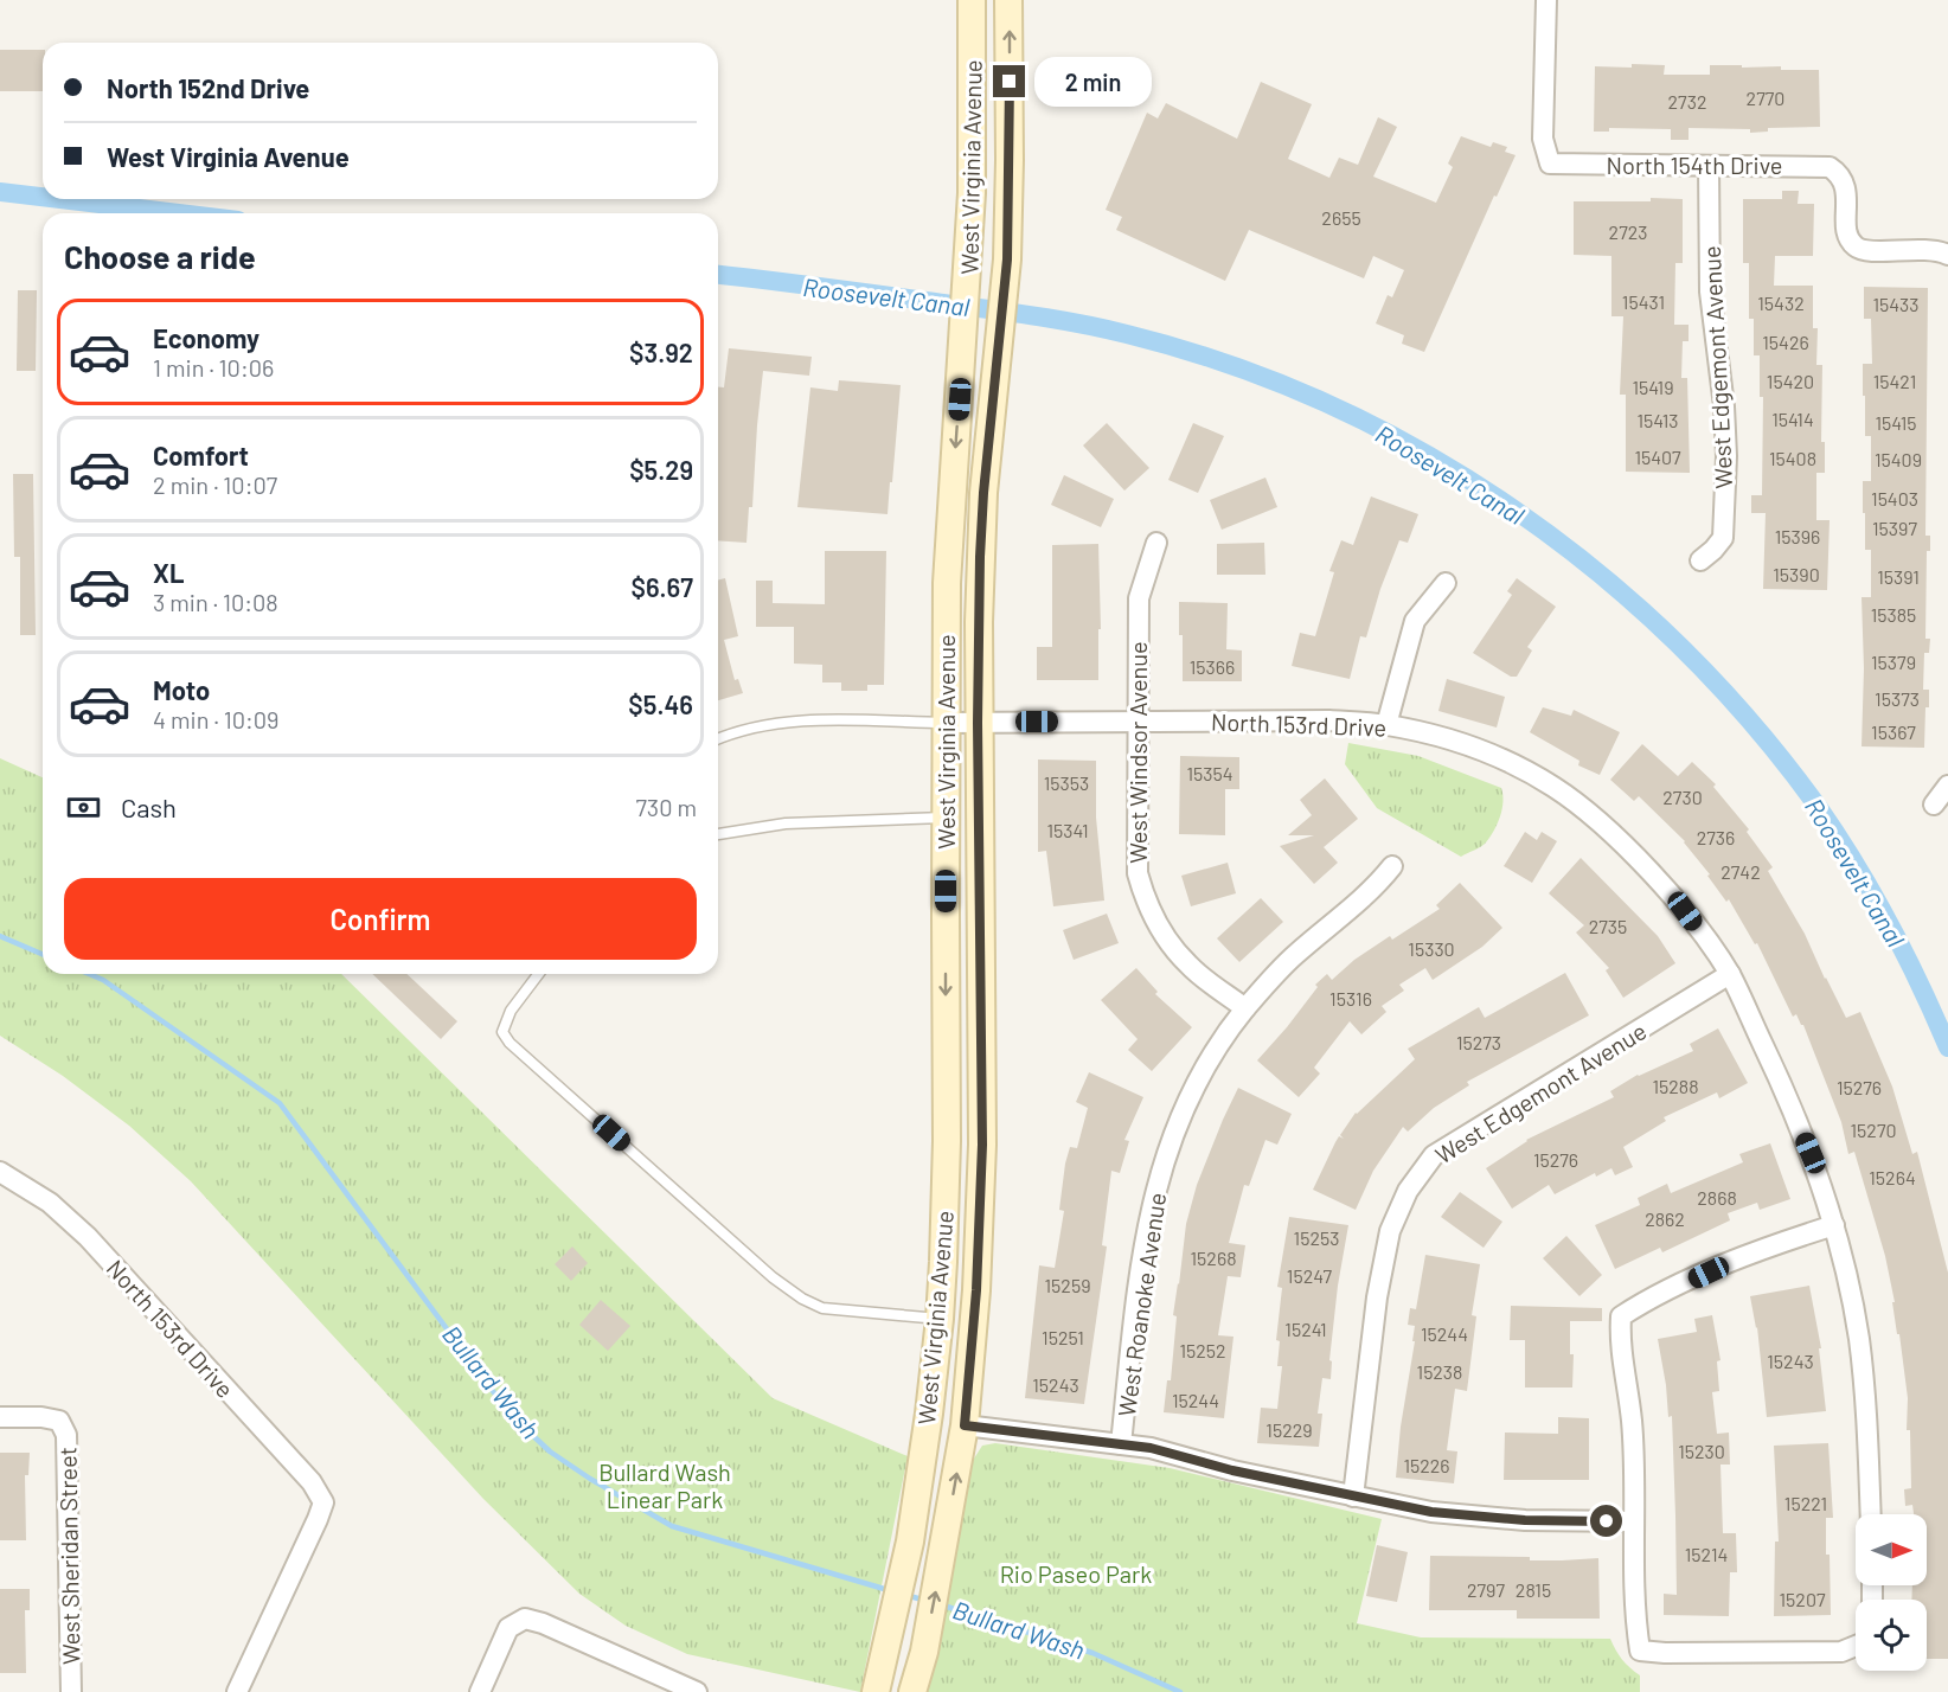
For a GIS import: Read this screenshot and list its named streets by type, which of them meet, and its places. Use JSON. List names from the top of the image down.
{
  "streets": {
    "main road": ["West Virginia Avenue"],
    "street": [
      "North 154th Drive",
      "West Edgemont Avenue",
      "North 153rd Drive",
      "West Windsor Avenue",
      "West Roanoke Avenue",
      "West Sheridan Street"
    ]
  },
  "crossings": [
    ["North 154th Drive", "West Edgemont Avenue"],
    ["West Virginia Avenue", "North 153rd Drive"],
    ["West Edgemont Avenue", "North 153rd Drive"],
    ["North 153rd Drive", "West Windsor Avenue"],
    ["West Windsor Avenue", "West Roanoke Avenue"]
  ],
  "water": ["Roosevelt Canal", "Bullard Wash"],
  "parks": ["Bullard Wash Linear Park", "Rio Paseo Park"],
  "house_numbers": [
    "2770",
    "2732",
    "2655",
    "2723",
    "15431",
    "15432",
    "15433",
    "15426",
    "15420",
    "15421",
    "15419",
    "15414",
    "15413",
    "15415",
    "15407",
    "15408",
    "15409",
    "15403",
    "15397",
    "15396",
    "15390",
    "15391",
    "15385",
    "15379",
    "15366",
    "15373",
    "15367",
    "15354",
    "15353",
    "2730",
    "15341",
    "2736",
    "2742",
    "2735",
    "15330",
    "15316",
    "15273",
    "15288",
    "15276",
    "15270",
    "15276",
    "15264",
    "2868",
    "2862",
    "15253",
    "15268",
    "15247",
    "15259",
    "15241",
    "15244",
    "15251",
    "15252",
    "15243",
    "15238",
    "15243",
    "15244",
    "15229",
    "15230",
    "15226",
    "15221",
    "15214",
    "2797",
    "2815",
    "15207"
  ],
  "north": "right",
  "page": {
    "banner": ["North 152nd Drive", "West Virginia Avenue"],
    "bubble": "2 min",
    "heading": "Choose a ride",
    "list": [
      {
        "name": "Economy",
        "note": "1 min · 10:06",
        "value": "$3.92"
      },
      {
        "name": "Comfort",
        "note": "2 min · 10:07",
        "value": "$5.29"
      },
      {
        "name": "XL",
        "note": "3 min · 10:08",
        "value": "$6.67"
      },
      {
        "name": "Moto",
        "note": "4 min · 10:09",
        "value": "$5.46"
      }
    ],
    "pay": ["Cash", "730 m"],
    "buttons": "Confirm"
  }
}
